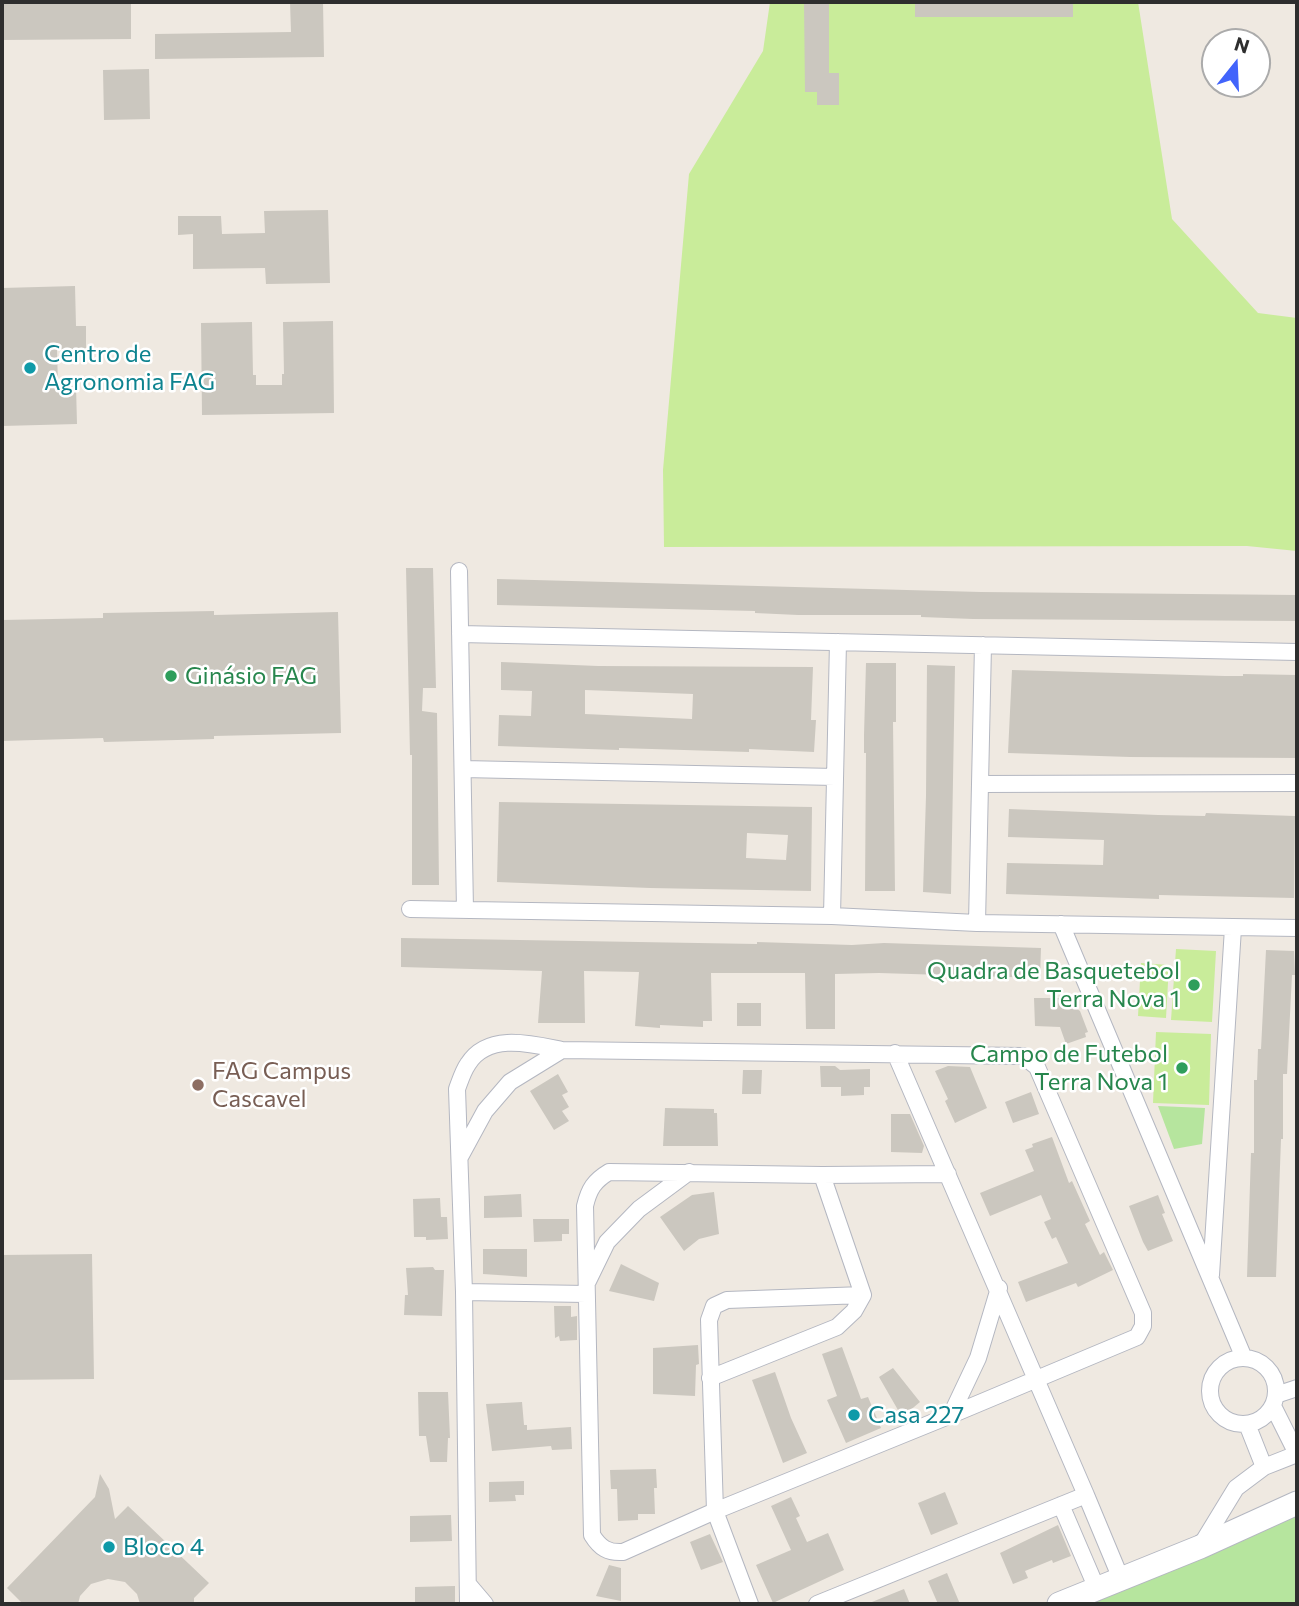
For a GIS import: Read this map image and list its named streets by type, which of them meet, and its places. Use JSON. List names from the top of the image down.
{
  "places": [
    "Centro de Agronomia FAG",
    "Ginásio FAG",
    "Quadra de Basquetebol Terra Nova 1",
    "Campo de Futebol Terra Nova 1",
    "FAG Campus Cascavel",
    "Casa 227",
    "Bloco 4"
  ],
  "north": "top"
}
